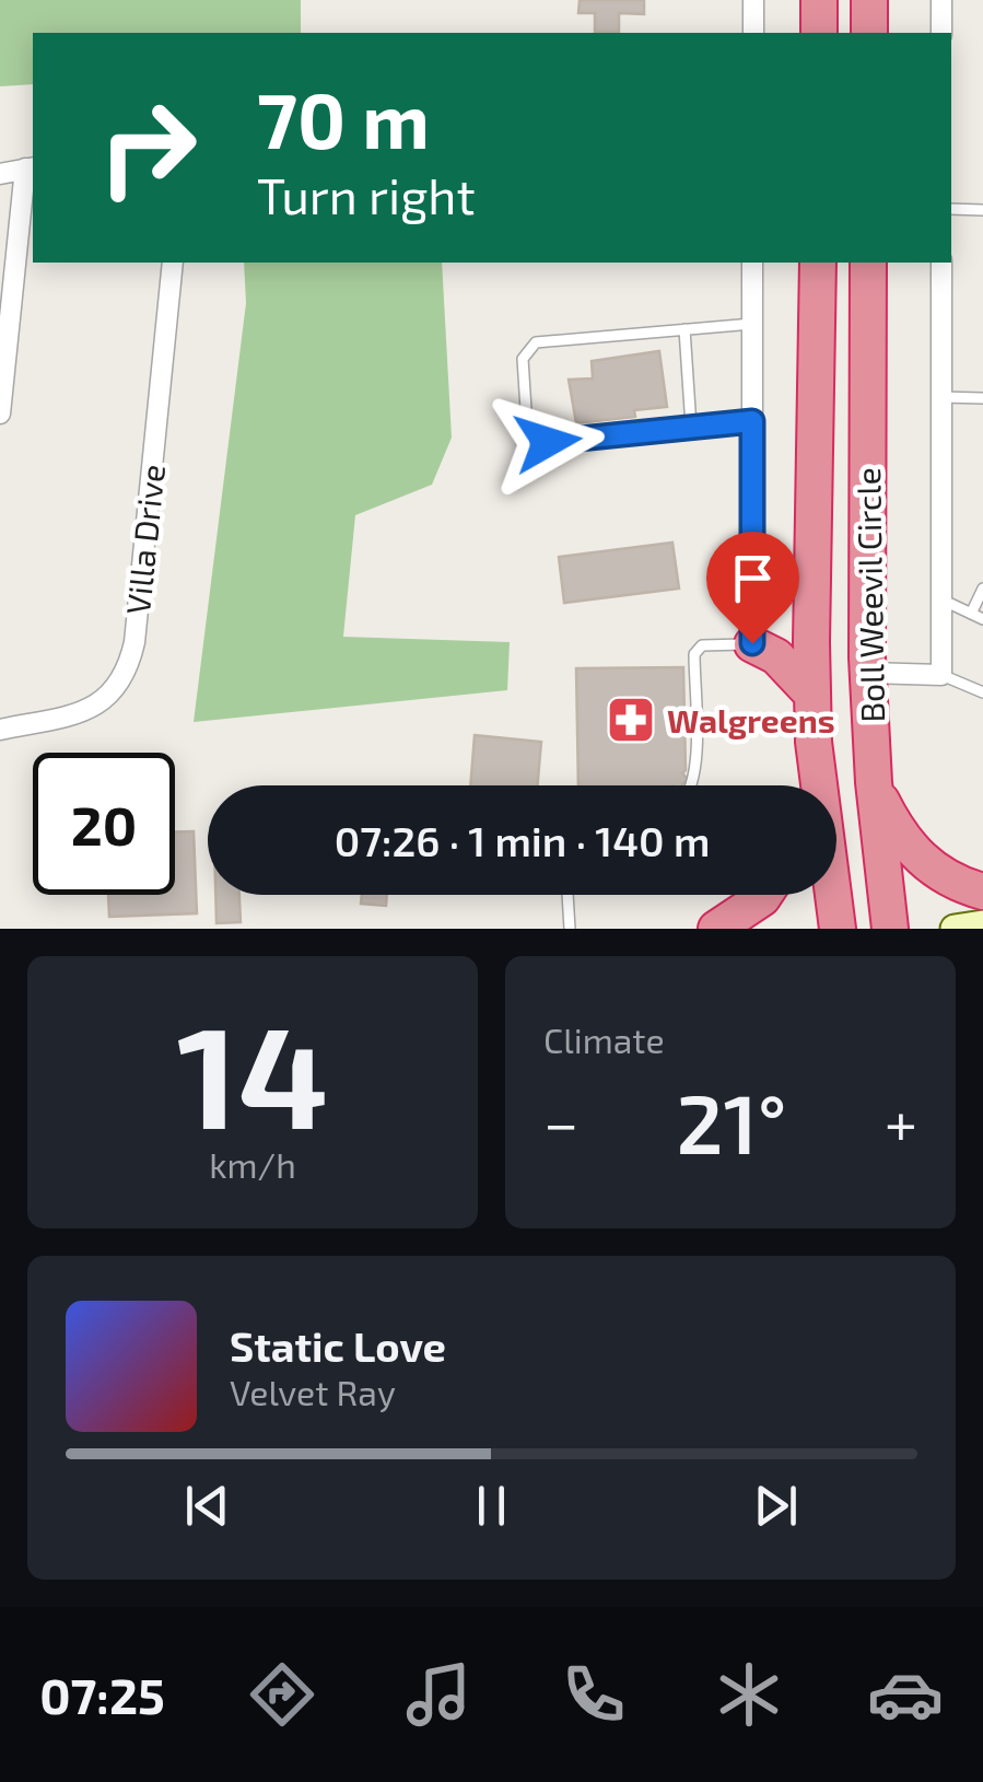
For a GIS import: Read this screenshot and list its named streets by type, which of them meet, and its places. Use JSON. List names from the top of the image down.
{
  "streets": {
    "highway": ["Boll Weevil Circle"],
    "street": ["Villa Drive"]
  },
  "places": {
    "pharmacy": ["Walgreens"]
  },
  "page": {
    "turn": ["70 m", "Turn right"],
    "limit": "20",
    "trip": "07:26 · 1 min · 140 m",
    "tile": [
      ["14", "km/h"],
      "Climate"
    ],
    "heat": ["−", "21°", "+"],
    "song": ["Static Love", "Velvet Ray"],
    "tabs": "07:25"
  }
}
